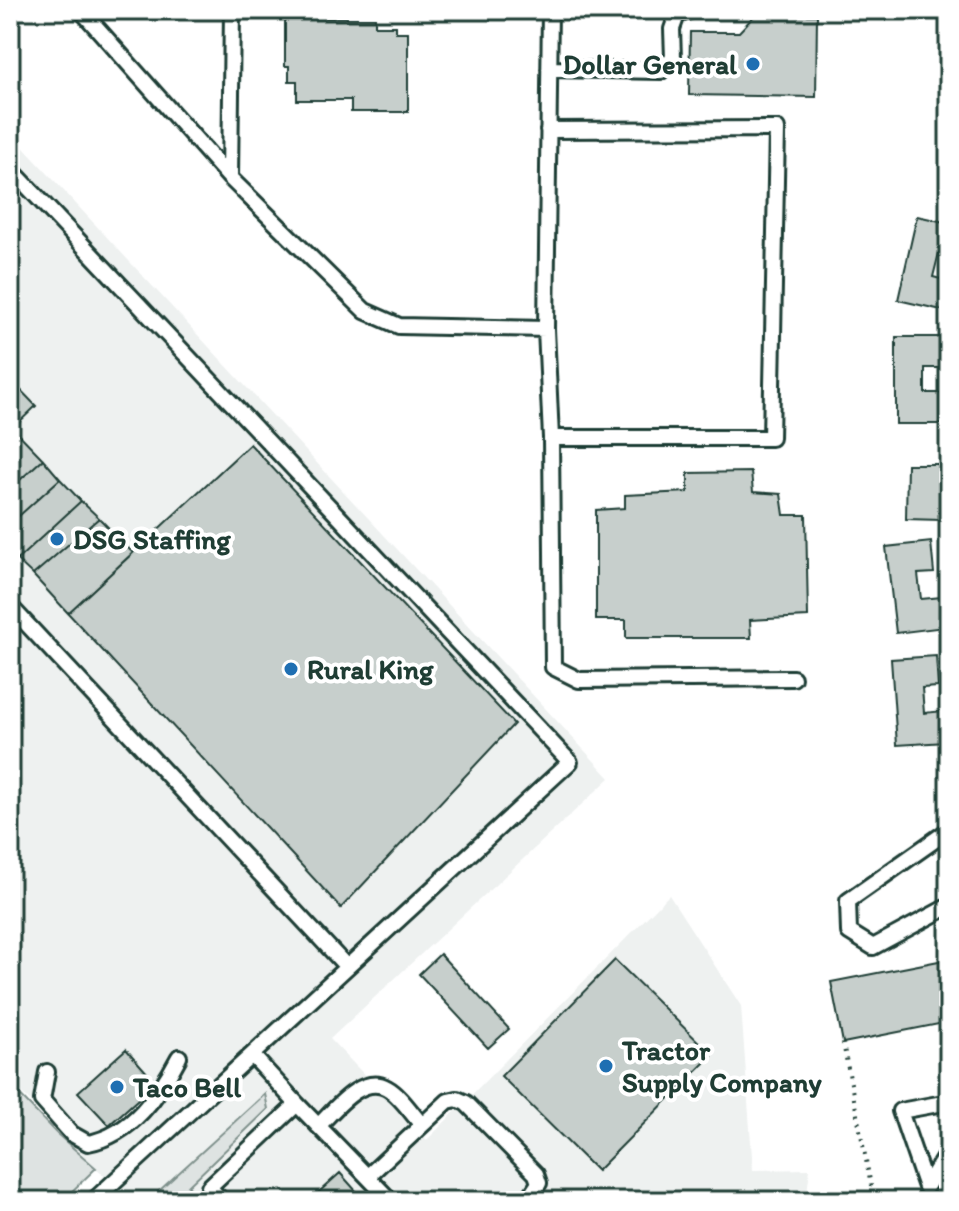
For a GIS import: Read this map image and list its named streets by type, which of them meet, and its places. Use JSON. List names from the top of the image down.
{
  "places": [
    "Dollar General",
    "DSG Staffing",
    "Rural King",
    "Tractor Supply Company",
    "Taco Bell"
  ]
}
